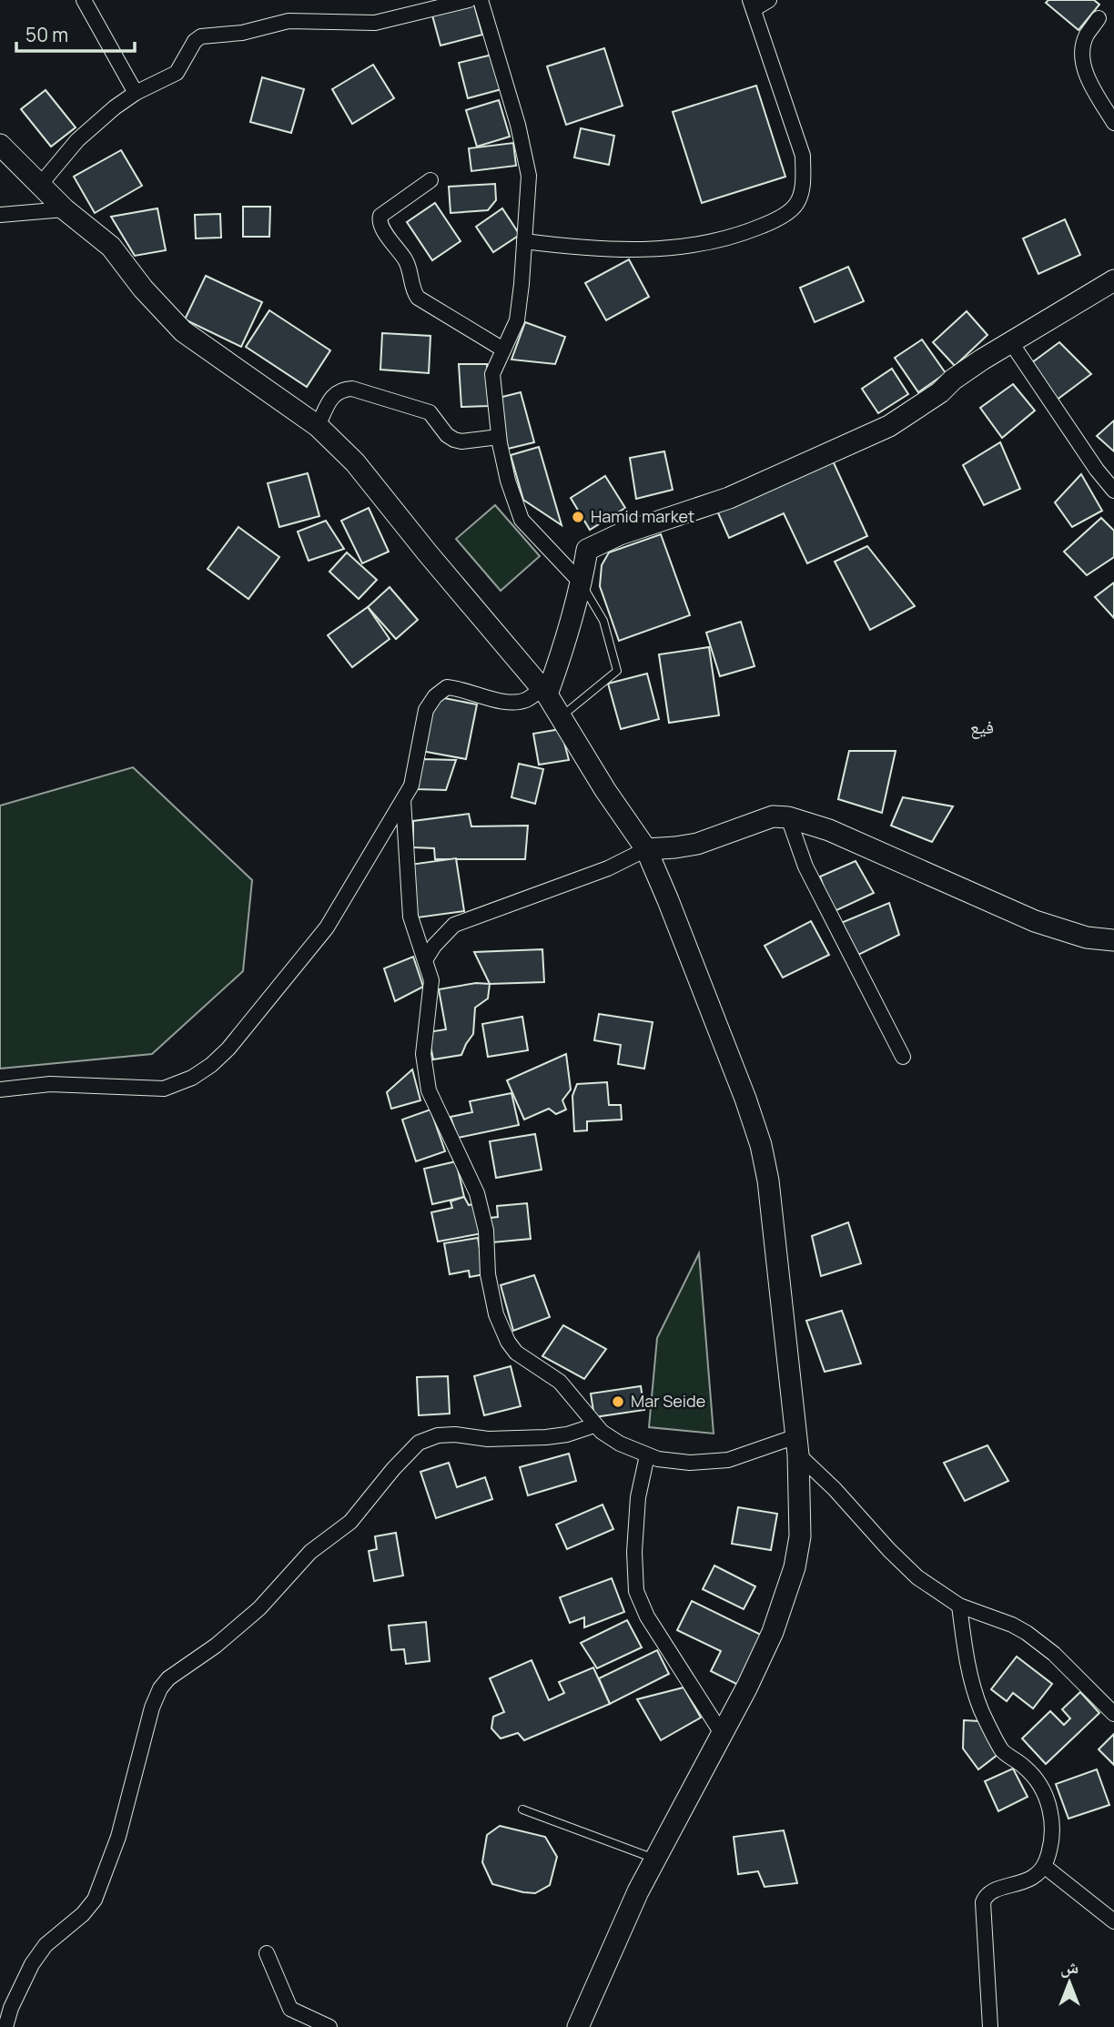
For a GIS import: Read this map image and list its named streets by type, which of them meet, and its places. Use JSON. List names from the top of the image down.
{
  "districts": ["فيع"],
  "places": ["Hamid market", "Mar Seide"],
  "scale_bar": "50 m",
  "north": "top"
}
